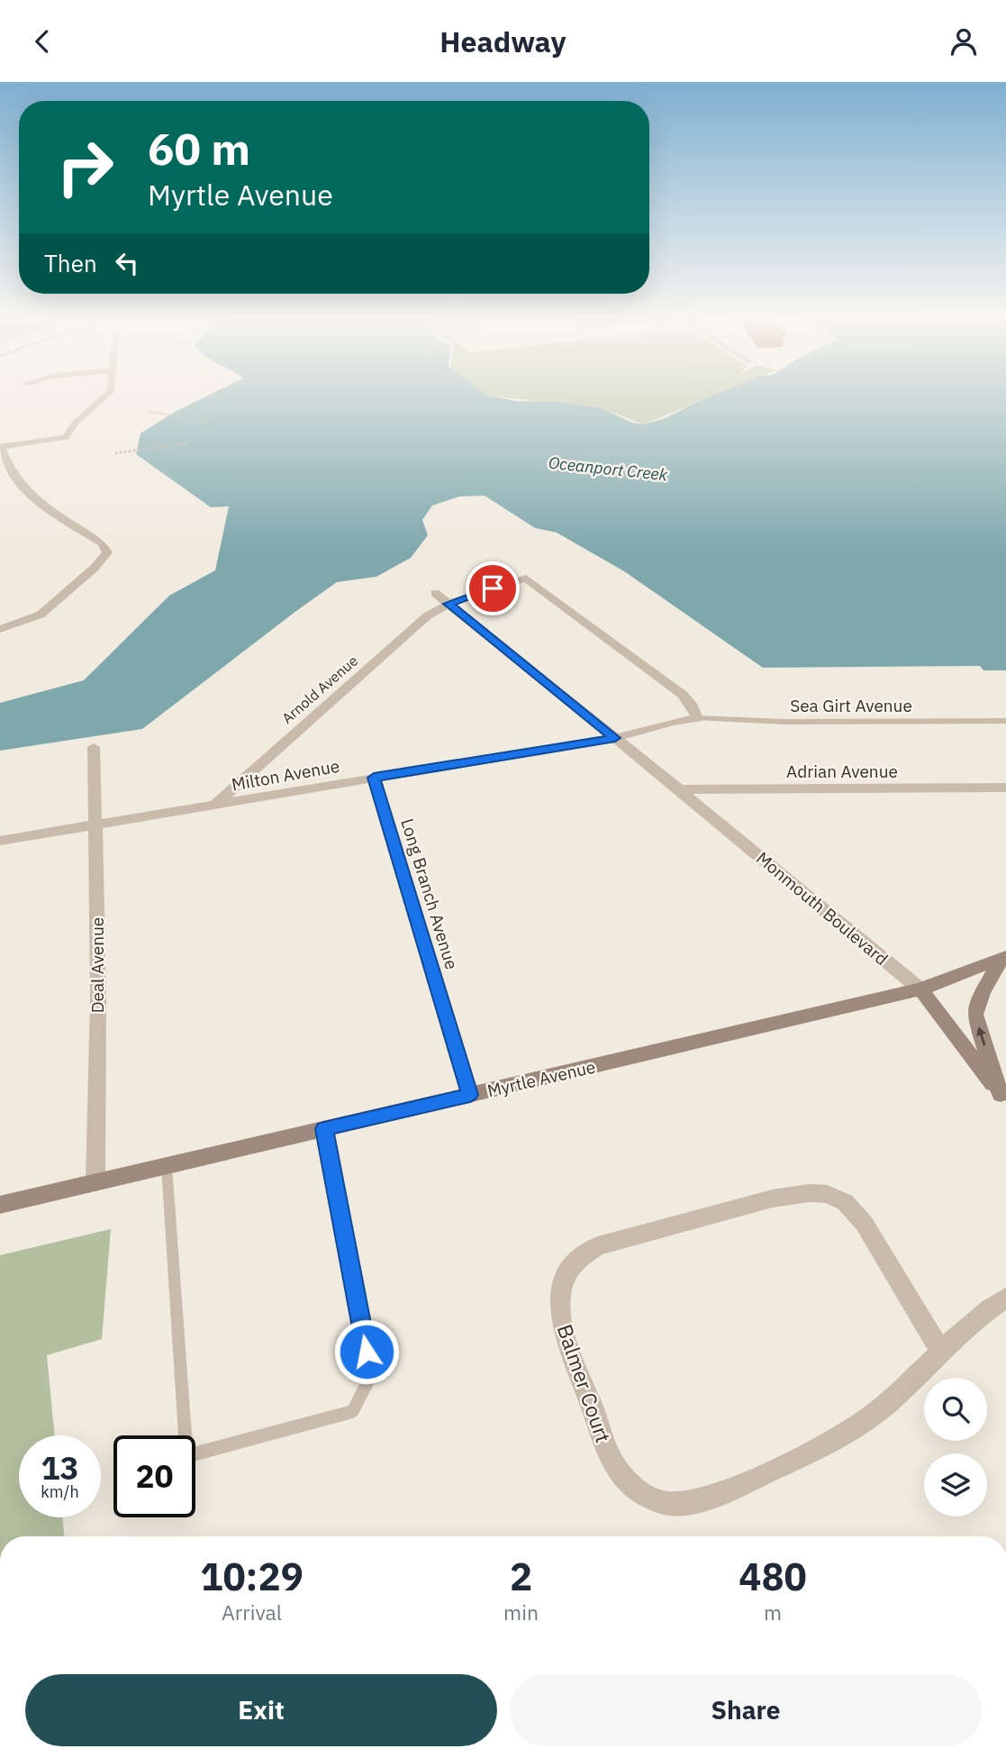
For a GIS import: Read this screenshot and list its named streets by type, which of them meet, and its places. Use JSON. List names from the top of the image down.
{
  "streets": {
    "street": [
      "Arnold Avenue",
      "Adrian Avenue",
      "Milton Avenue",
      "Long Branch Avenue",
      "Monmouth Boulevard",
      "Deal Avenue",
      "Myrtle Avenue",
      "Balmer Court"
    ],
    "lane": ["Sea Girt Avenue"]
  },
  "crossings": [
    ["Arnold Avenue", "Milton Avenue"],
    ["Arnold Avenue", "Monmouth Boulevard"],
    ["Adrian Avenue", "Monmouth Boulevard"],
    ["Milton Avenue", "Long Branch Avenue"],
    ["Milton Avenue", "Monmouth Boulevard"],
    ["Milton Avenue", "Deal Avenue"],
    ["Long Branch Avenue", "Myrtle Avenue"],
    ["Monmouth Boulevard", "Myrtle Avenue"],
    ["Deal Avenue", "Myrtle Avenue"]
  ],
  "water": ["Oceanport Creek"],
  "page": {
    "header": "Headway",
    "turn": ["60 m", "Myrtle Avenue"],
    "then": "Then",
    "speed": "13 km/h",
    "limit": "20",
    "eta": [
      "10:29",
      "Arrival",
      "2",
      "min",
      "480",
      "m"
    ],
    "buttons": ["Exit", "Share"]
  }
}
